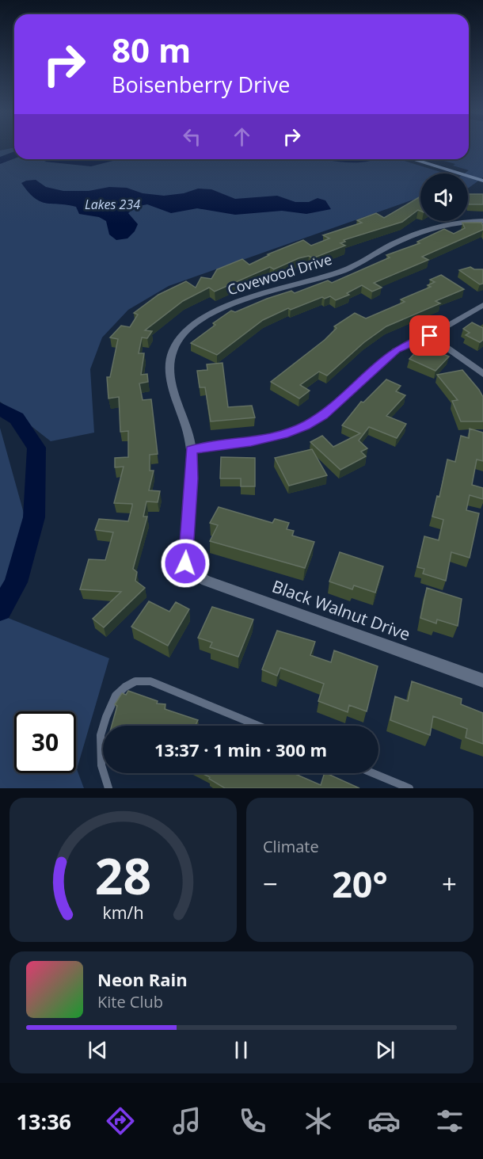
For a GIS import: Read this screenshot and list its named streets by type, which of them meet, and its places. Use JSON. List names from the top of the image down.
{
  "streets": {
    "street": ["Covewood Drive", "Black Walnut Drive"]
  },
  "crossings": [
    ["Covewood Drive", "Black Walnut Drive"]
  ],
  "water": ["Lakes 234"],
  "page": {
    "turn": ["80 m", "Boisenberry Drive"],
    "limit": "30",
    "trip": "13:37 · 1 min · 300 m",
    "tile": "Climate",
    "heat": ["−", "20°", "+"],
    "song": ["Neon Rain", "Kite Club"],
    "tabs": "13:36",
    "gauge": ["28", "km/h"]
  }
}
